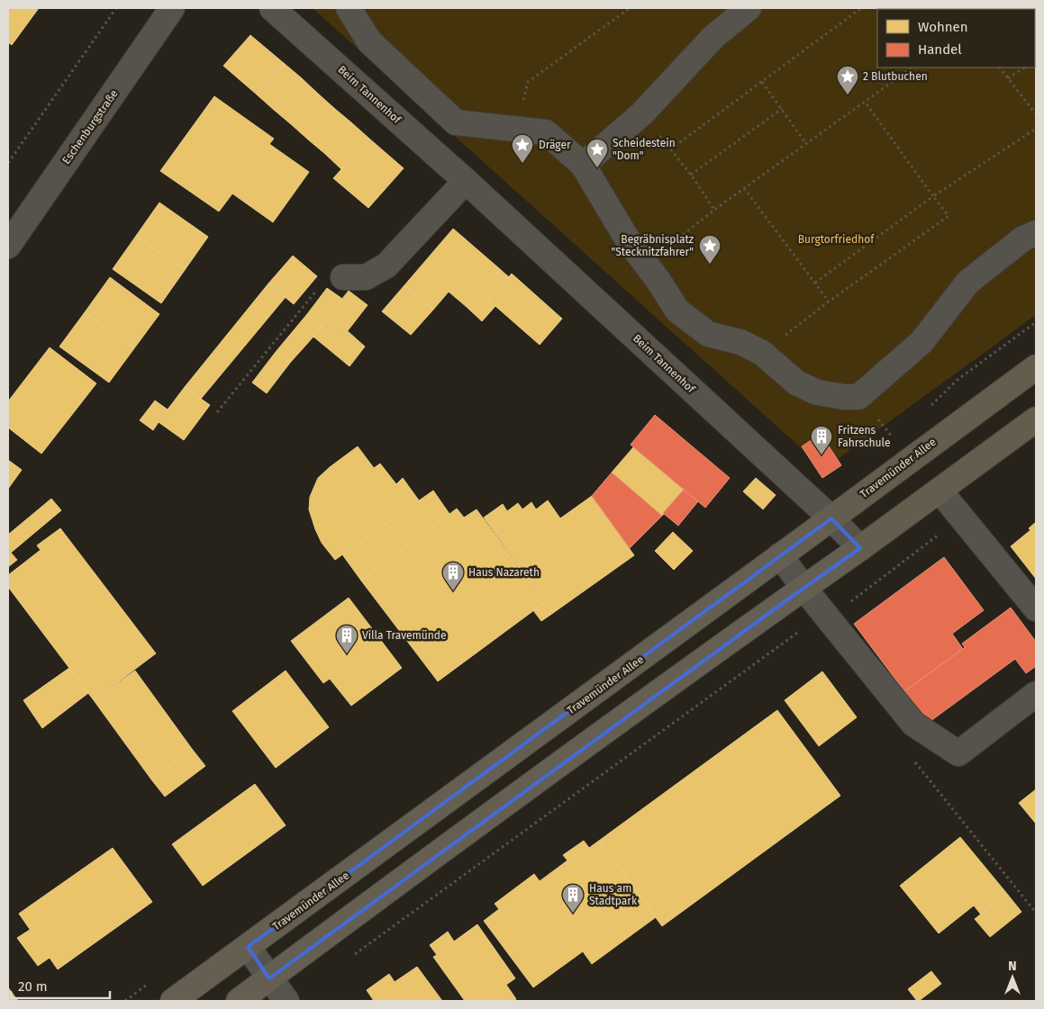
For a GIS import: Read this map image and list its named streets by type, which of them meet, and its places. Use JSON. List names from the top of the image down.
{
  "streets": {
    "highway": ["Travemünder Allee"],
    "street": ["Beim Tannenhof", "Eschenburgstraße"]
  },
  "crossings": [
    ["Beim Tannenhof", "Travemünder Allee"]
  ],
  "parks": ["Burgtorfriedhof"],
  "places": {
    "place": [
      "2 Blutbuchen",
      "Dräger",
      "Scheidestein \"Dom\"",
      "Begräbnisplatz \"Stecknitzfahrer\""
    ],
    "building": [
      "Fritzens Fahrschule",
      "Haus Nazareth",
      "Villa Travemünde",
      "Haus am Stadtpark"
    ]
  },
  "legend": ["Wohnen", "Handel"],
  "scale_bar": "20 m",
  "north": "top"
}
